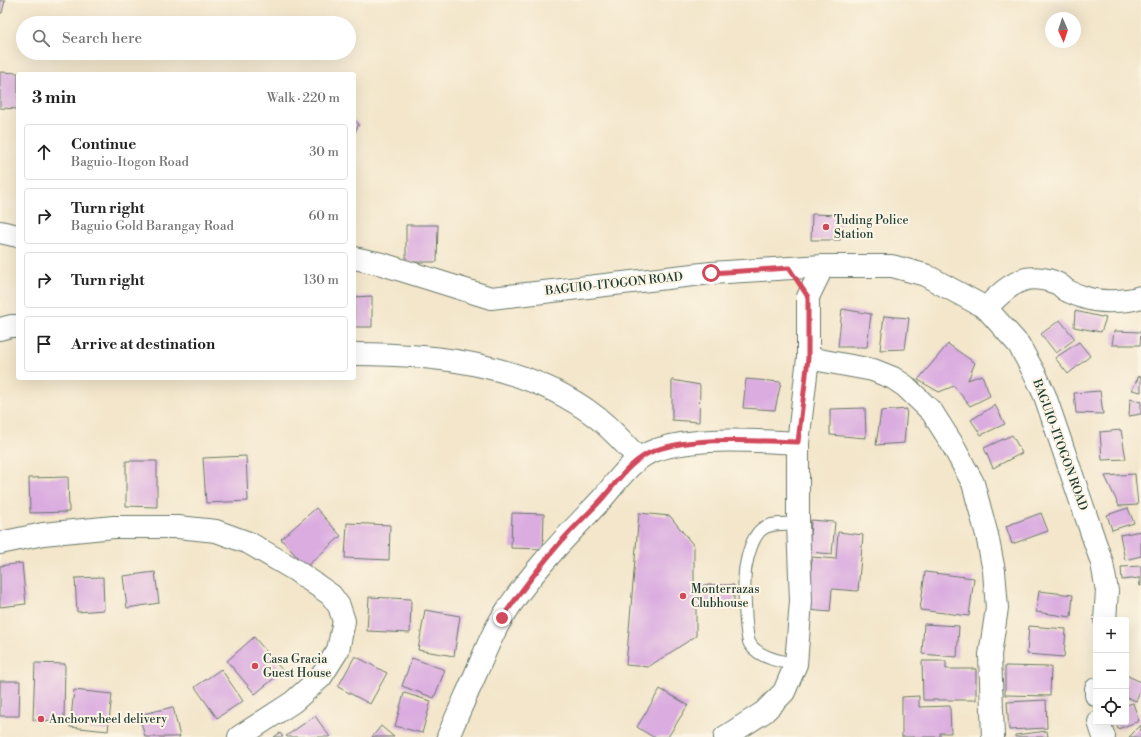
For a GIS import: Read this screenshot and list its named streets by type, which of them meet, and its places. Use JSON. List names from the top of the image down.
{
  "streets": {
    "street": ["BAGUIO-ITOGON ROAD"]
  },
  "places": [
    "Tuding Police Station",
    "Monterrazas Clubhouse",
    "Casa Gracia Guest House",
    "Anchorwheel delivery"
  ],
  "north": "bottom",
  "page": {
    "search": "Search here",
    "heading": ["3 min", "Walk · 220 m"],
    "list": [
      ["Continue", "Baguio-Itogon Road", "30 m"],
      ["Turn right", "Baguio Gold Barangay Road", "60 m"],
      ["Turn right", "130 m"],
      "Arrive at destination"
    ],
    "map_buttons": ["+", "−"]
  }
}
